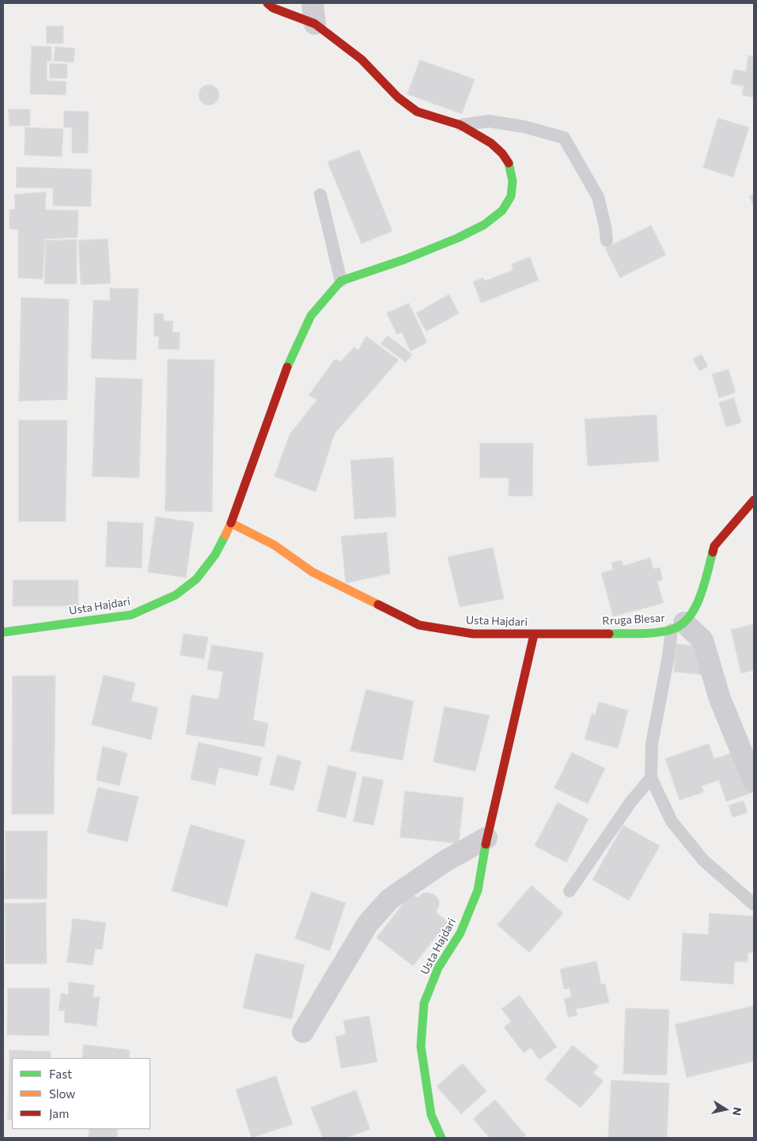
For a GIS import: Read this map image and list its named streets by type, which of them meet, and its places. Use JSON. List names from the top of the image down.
{
  "streets": {
    "street": ["Usta Hajdari", "Rruga Blesar"]
  },
  "crossings": [
    ["Usta Hajdari", "Rruga Blesar"]
  ],
  "legend": ["Fast", "Slow", "Jam"],
  "north": "right"
}
